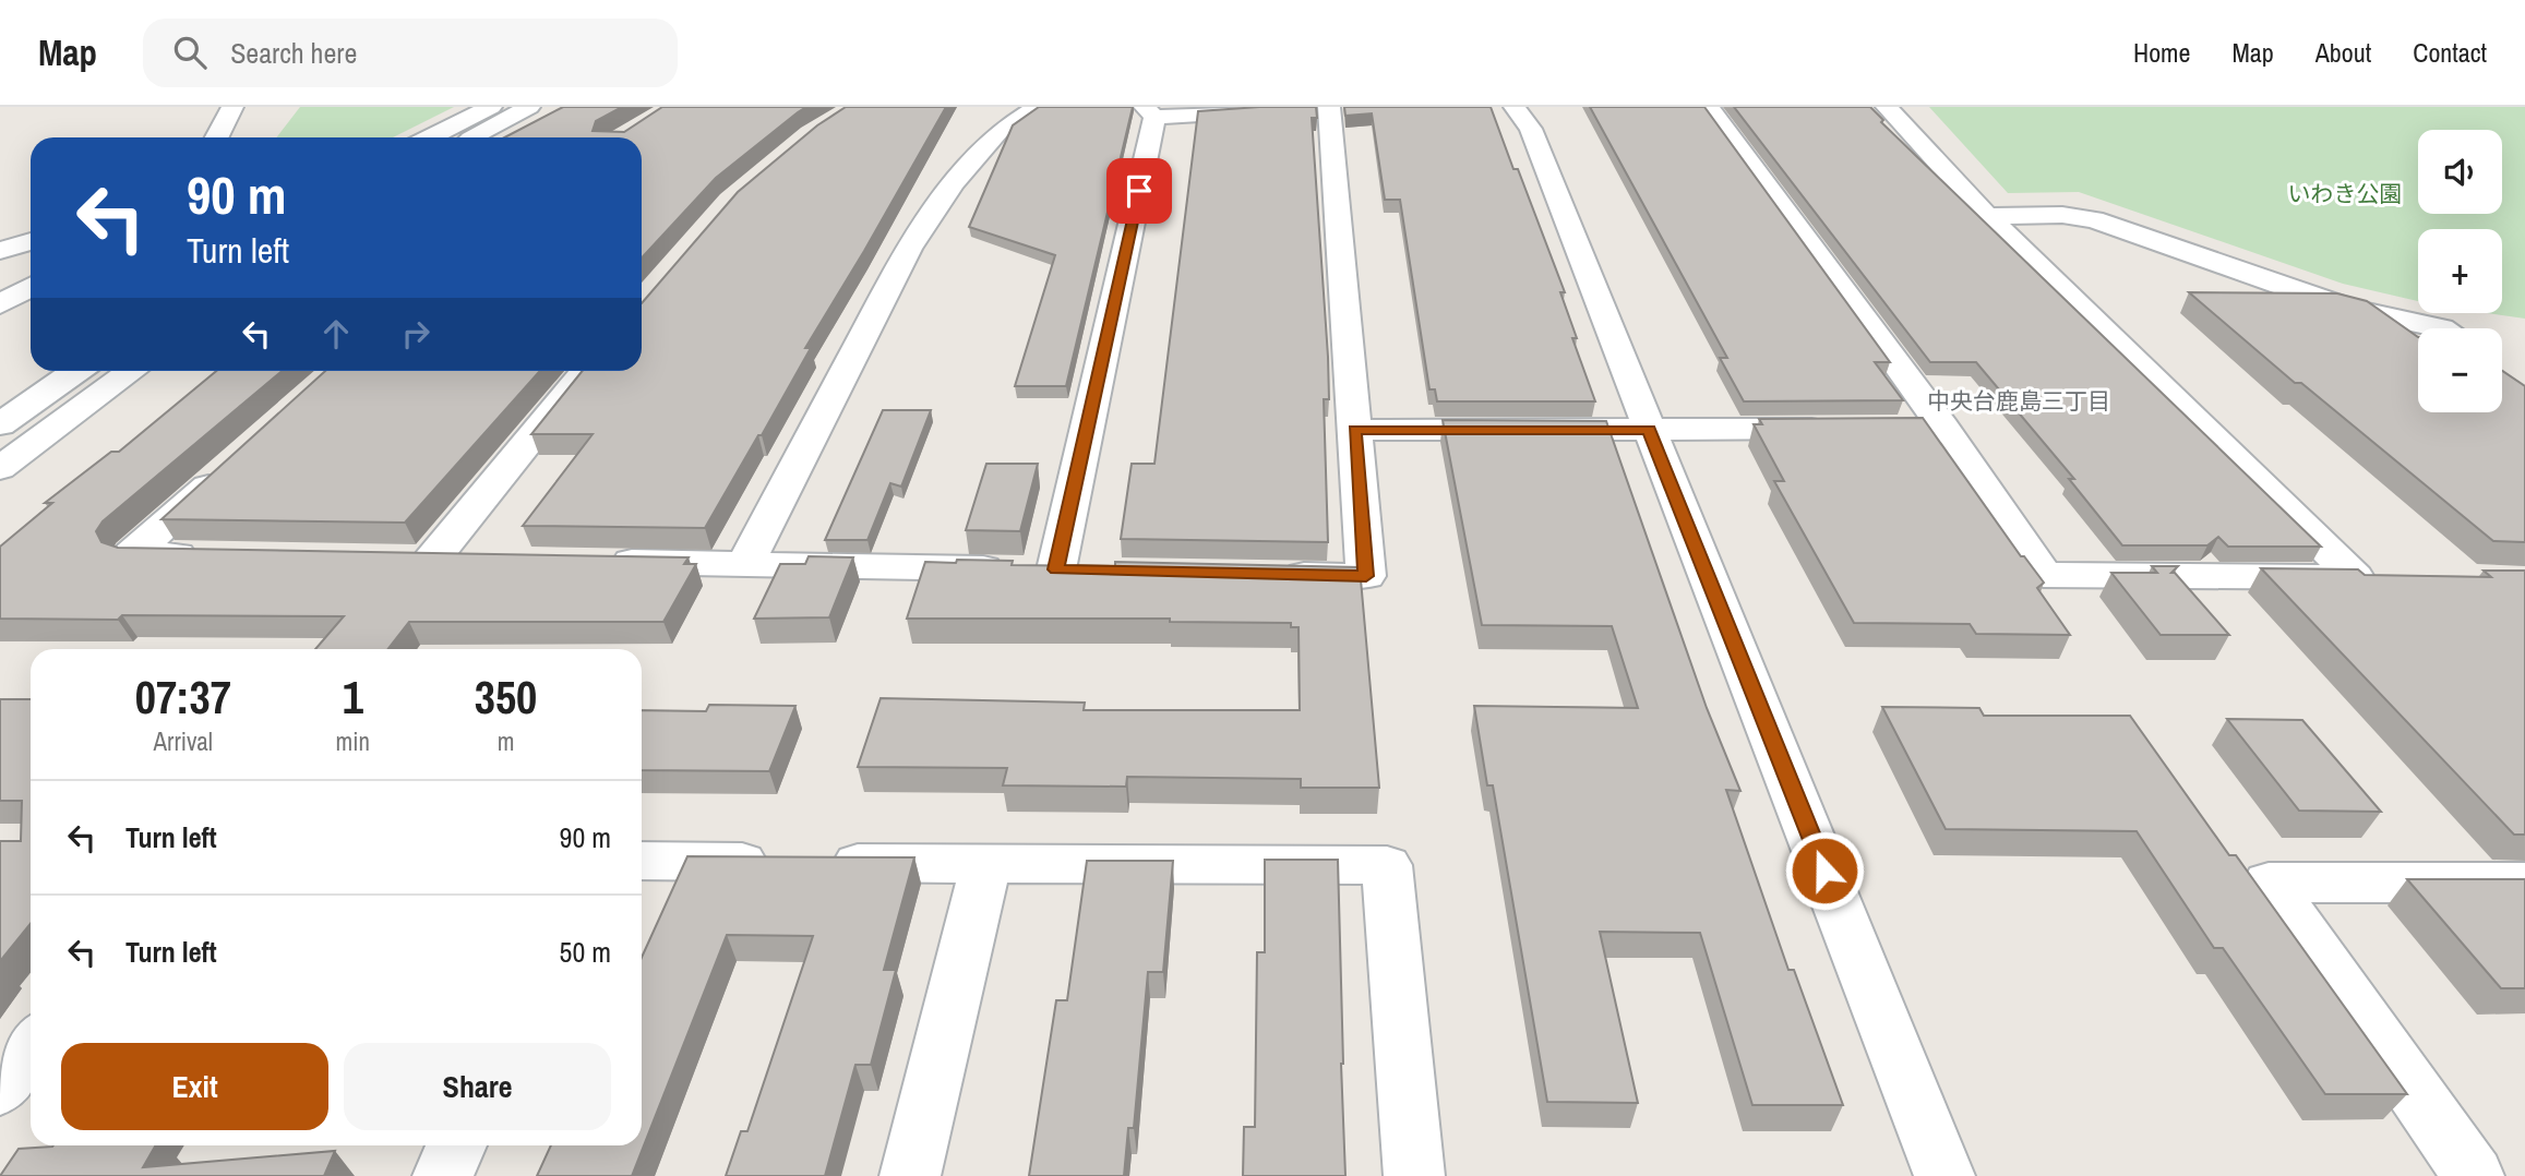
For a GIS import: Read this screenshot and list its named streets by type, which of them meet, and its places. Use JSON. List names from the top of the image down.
{
  "districts": ["中央台鹿島三丁目"],
  "parks": ["いわき公園"],
  "page": {
    "header": "Map",
    "search": "Search here",
    "nav": [
      "Home",
      "Map",
      "About",
      "Contact"
    ],
    "map_buttons": ["+", "−"],
    "turn": ["90 m", "Turn left"],
    "eta": [
      "07:37",
      "Arrival",
      "1",
      "min",
      "350",
      "m"
    ],
    "list": [
      {
        "name": "Turn left",
        "value": "90 m"
      },
      {
        "name": "Turn left",
        "value": "50 m"
      }
    ],
    "buttons": ["Exit", "Share"]
  }
}
